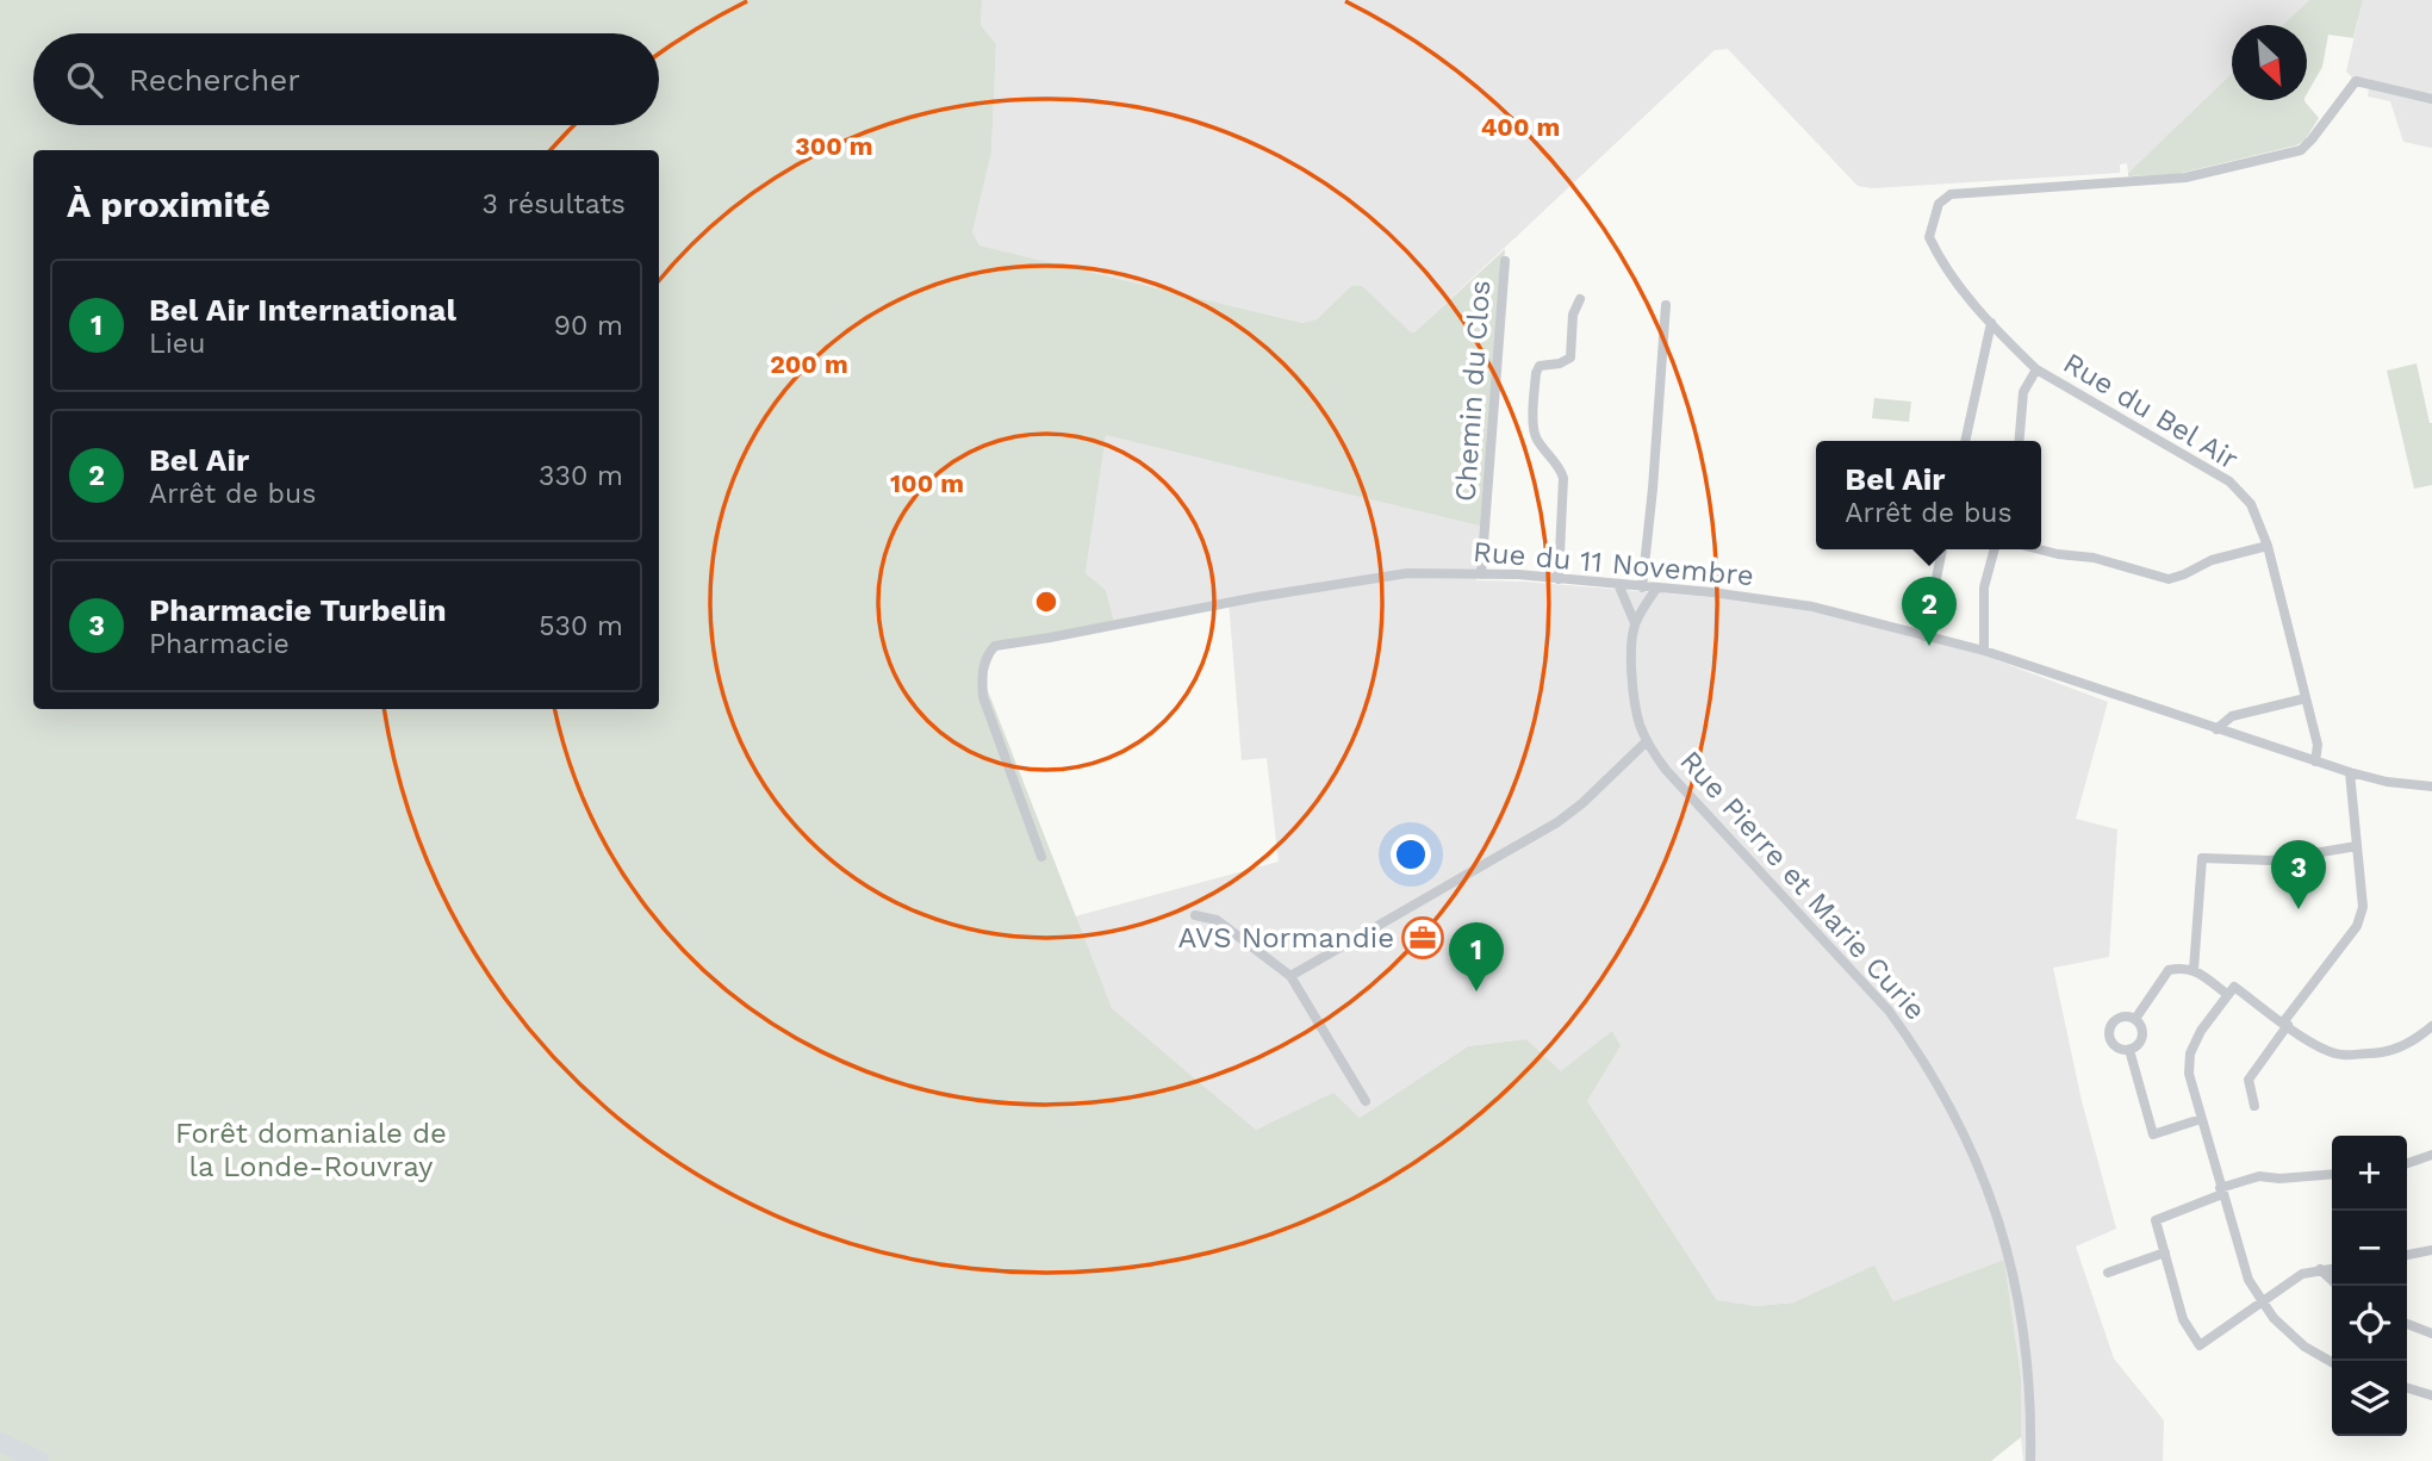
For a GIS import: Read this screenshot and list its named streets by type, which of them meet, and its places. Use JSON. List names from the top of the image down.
{
  "streets": {
    "street": [
      "Chemin du Clos",
      "Rue du Bel Air",
      "Rue du 11 Novembre",
      "Rue Pierre et Marie Curie"
    ]
  },
  "crossings": [
    ["Chemin du Clos", "Rue du 11 Novembre"],
    ["Rue du Bel Air", "Rue du 11 Novembre"],
    ["Rue du 11 Novembre", "Rue Pierre et Marie Curie"]
  ],
  "parks": ["Forêt domaniale de la Londe-Rouvray"],
  "places": {
    "office": ["AVS Normandie"]
  },
  "north": "bottom right",
  "page": {
    "search": "Rechercher",
    "heading": ["À proximité", "3 résultats"],
    "list": [
      {
        "mark": "1",
        "name": "Bel Air International",
        "note": "Lieu",
        "value": "90 m"
      },
      {
        "mark": "2",
        "name": "Bel Air",
        "note": "Arrêt de bus",
        "value": "330 m"
      },
      {
        "mark": "3",
        "name": "Pharmacie Turbelin",
        "note": "Pharmacie",
        "value": "530 m"
      }
    ],
    "popup": ["Bel Air", "Arrêt de bus"],
    "pins": ["2", "3", "1"],
    "map_buttons": ["+", "−"]
  },
  "rings": [
    "400 m",
    "300 m",
    "200 m",
    "100 m"
  ]
}
